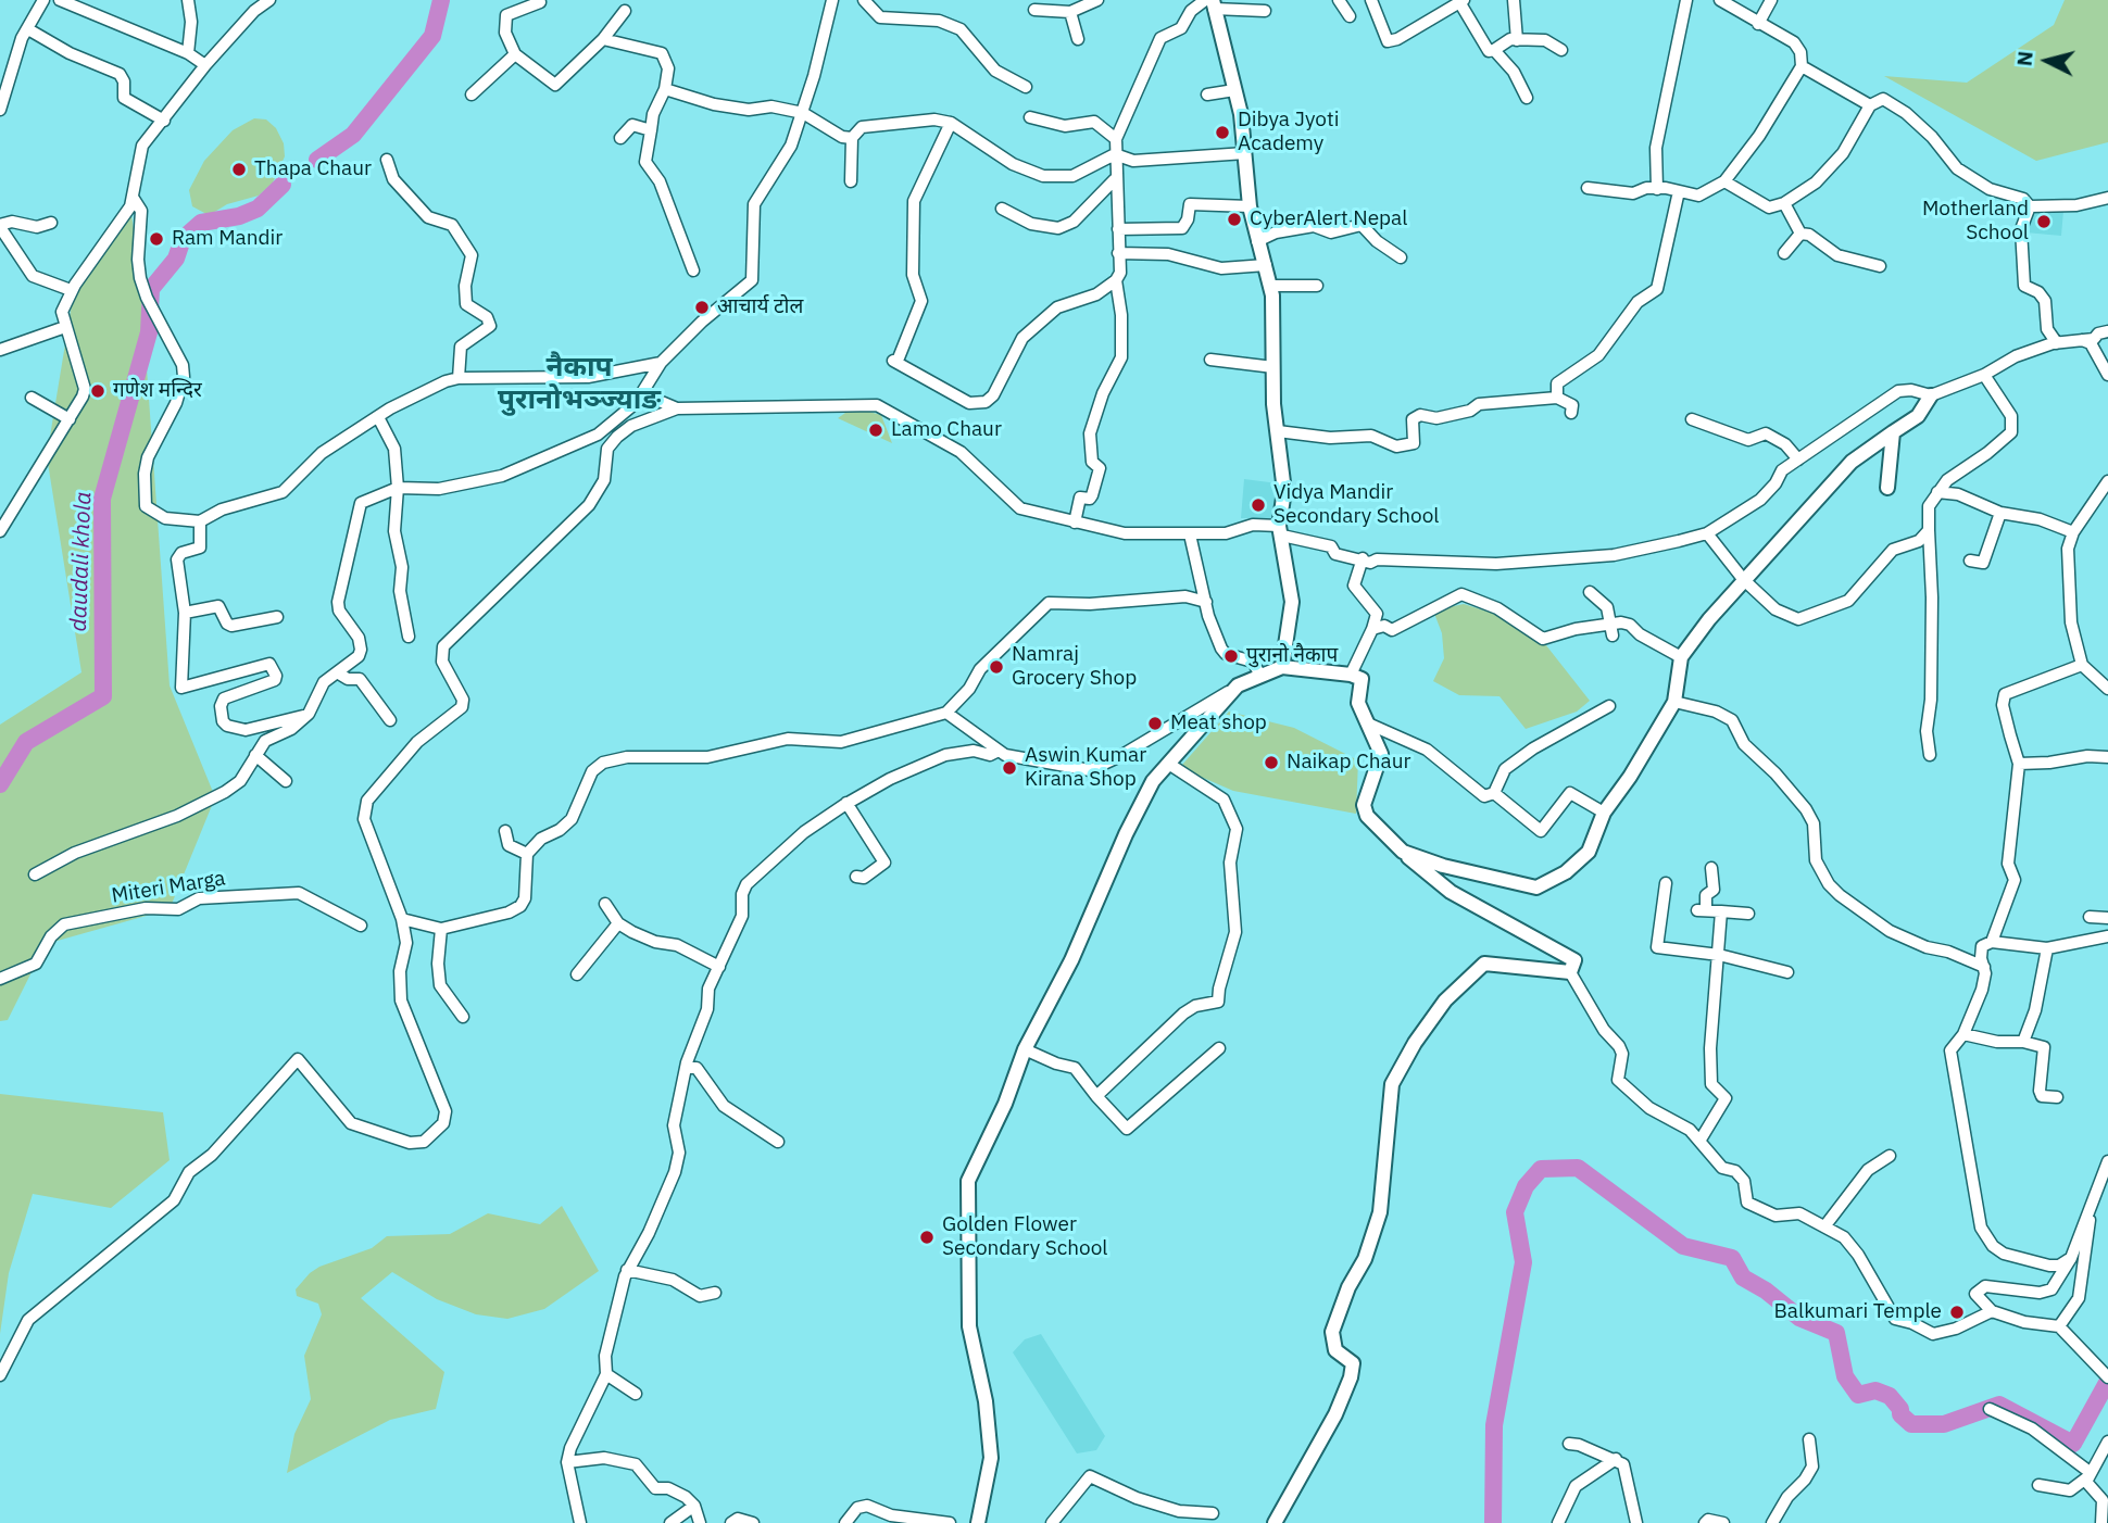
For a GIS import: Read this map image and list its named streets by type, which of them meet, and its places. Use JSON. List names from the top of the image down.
{
  "streets": {
    "street": ["Miteri Marga"]
  },
  "districts": ["नैकाप पुरानोभञ्ज्याङ"],
  "water": ["daudali khola"],
  "places": [
    "Dibya Jyoti Academy",
    "Thapa Chaur",
    "CyberAlert Nepal",
    "Motherland School",
    "Ram Mandir",
    "आचार्य टोल",
    "गणेश मन्दिर",
    "Lamo Chaur",
    "Vidya Mandir Secondary School",
    "पुरानो नैकाप",
    "Namraj Grocery Shop",
    "Meat shop",
    "Naikap Chaur",
    "Aswin Kumar Kirana Shop",
    "Golden Flower Secondary School",
    "Balkumari Temple"
  ],
  "north": "left"
}
